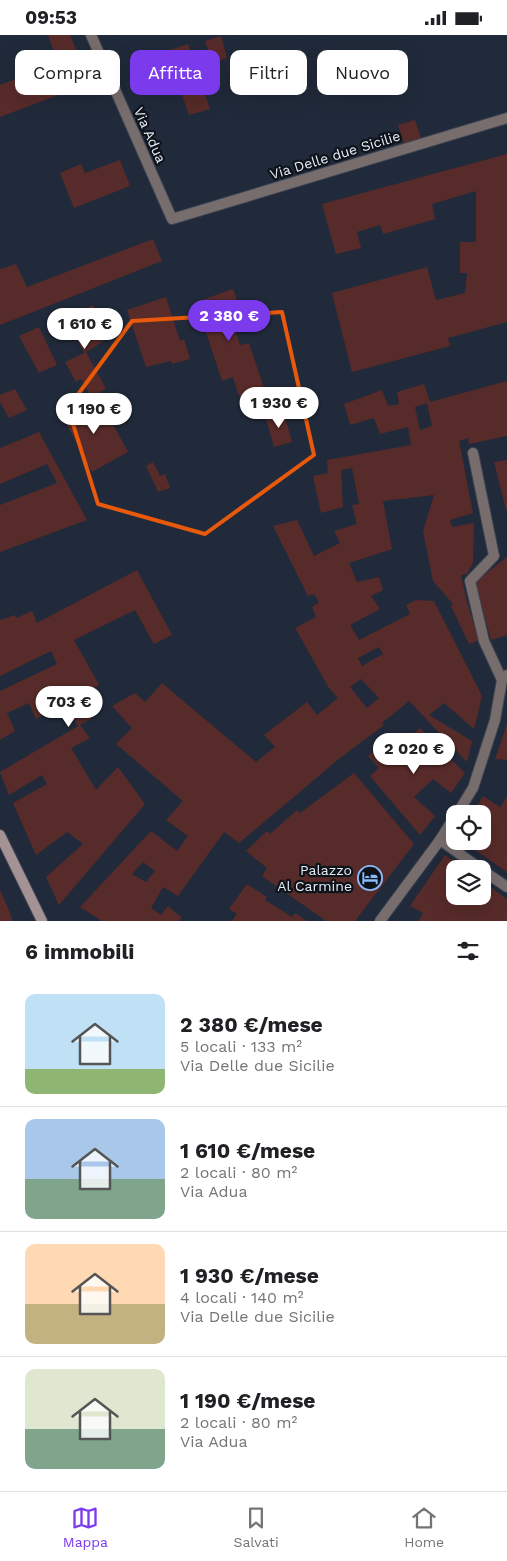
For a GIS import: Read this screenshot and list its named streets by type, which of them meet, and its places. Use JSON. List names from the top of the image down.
{
  "streets": {
    "street": ["Via Adua", "Via Delle due Sicilie"]
  },
  "crossings": [
    ["Via Adua", "Via Delle due Sicilie"]
  ],
  "places": {
    "hotel": ["Palazzo Al Carmine"]
  },
  "page": {
    "status": "09:53",
    "chip": [
      "Compra",
      "Affitta",
      "Filtri",
      "Nuovo"
    ],
    "price": [
      "2 380 €",
      "1 610 €",
      "1 930 €",
      "1 190 €",
      "703 €",
      "2 020 €"
    ],
    "heading": "6 immobili",
    "list": [
      {
        "name": "2 380 €/mese",
        "note": "5 locali · 133 m² · Via Delle due Sicilie"
      },
      {
        "name": "1 610 €/mese",
        "note": "2 locali · 80 m² · Via Adua"
      },
      {
        "name": "1 930 €/mese",
        "note": "4 locali · 140 m² · Via Delle due Sicilie"
      },
      {
        "name": "1 190 €/mese",
        "note": "2 locali · 80 m² · Via Adua"
      }
    ],
    "tabs": ["Mappa", "Salvati", "Home"]
  }
}
